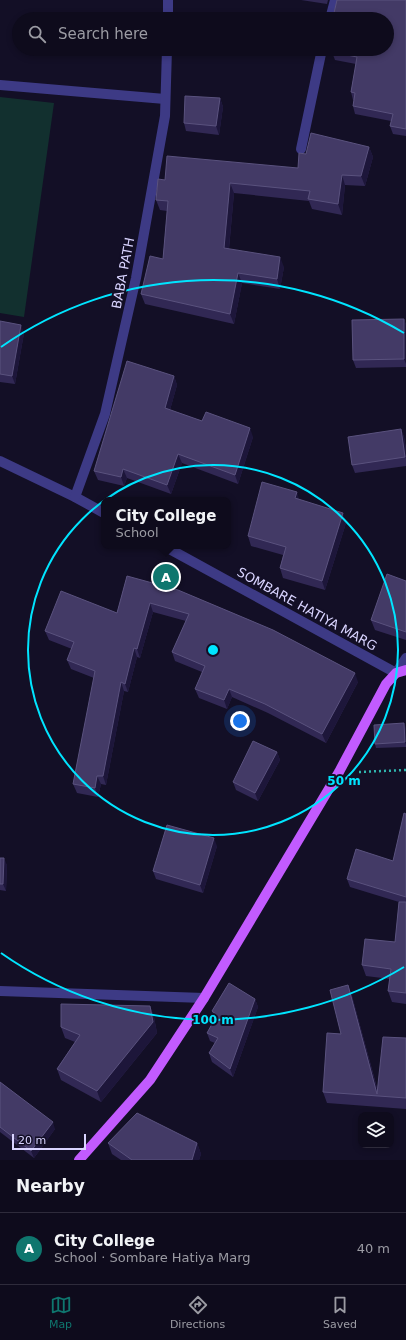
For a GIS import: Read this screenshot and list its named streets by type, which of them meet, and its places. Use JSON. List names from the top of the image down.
{
  "streets": {
    "street": ["BABA PATH", "SOMBARE HATIYA MARG"]
  },
  "scale_bar": "20 m",
  "page": {
    "search": "Search here",
    "popup": ["City College", "School"],
    "pins": "A",
    "scale": "20 m",
    "heading": "Nearby",
    "list": [
      {
        "mark": "A",
        "name": "City College",
        "note": "School · Sombare Hatiya Marg",
        "value": "40 m"
      }
    ],
    "nav": ["Map", "Directions", "Saved"]
  },
  "rings": ["50 m", "100 m"]
}
